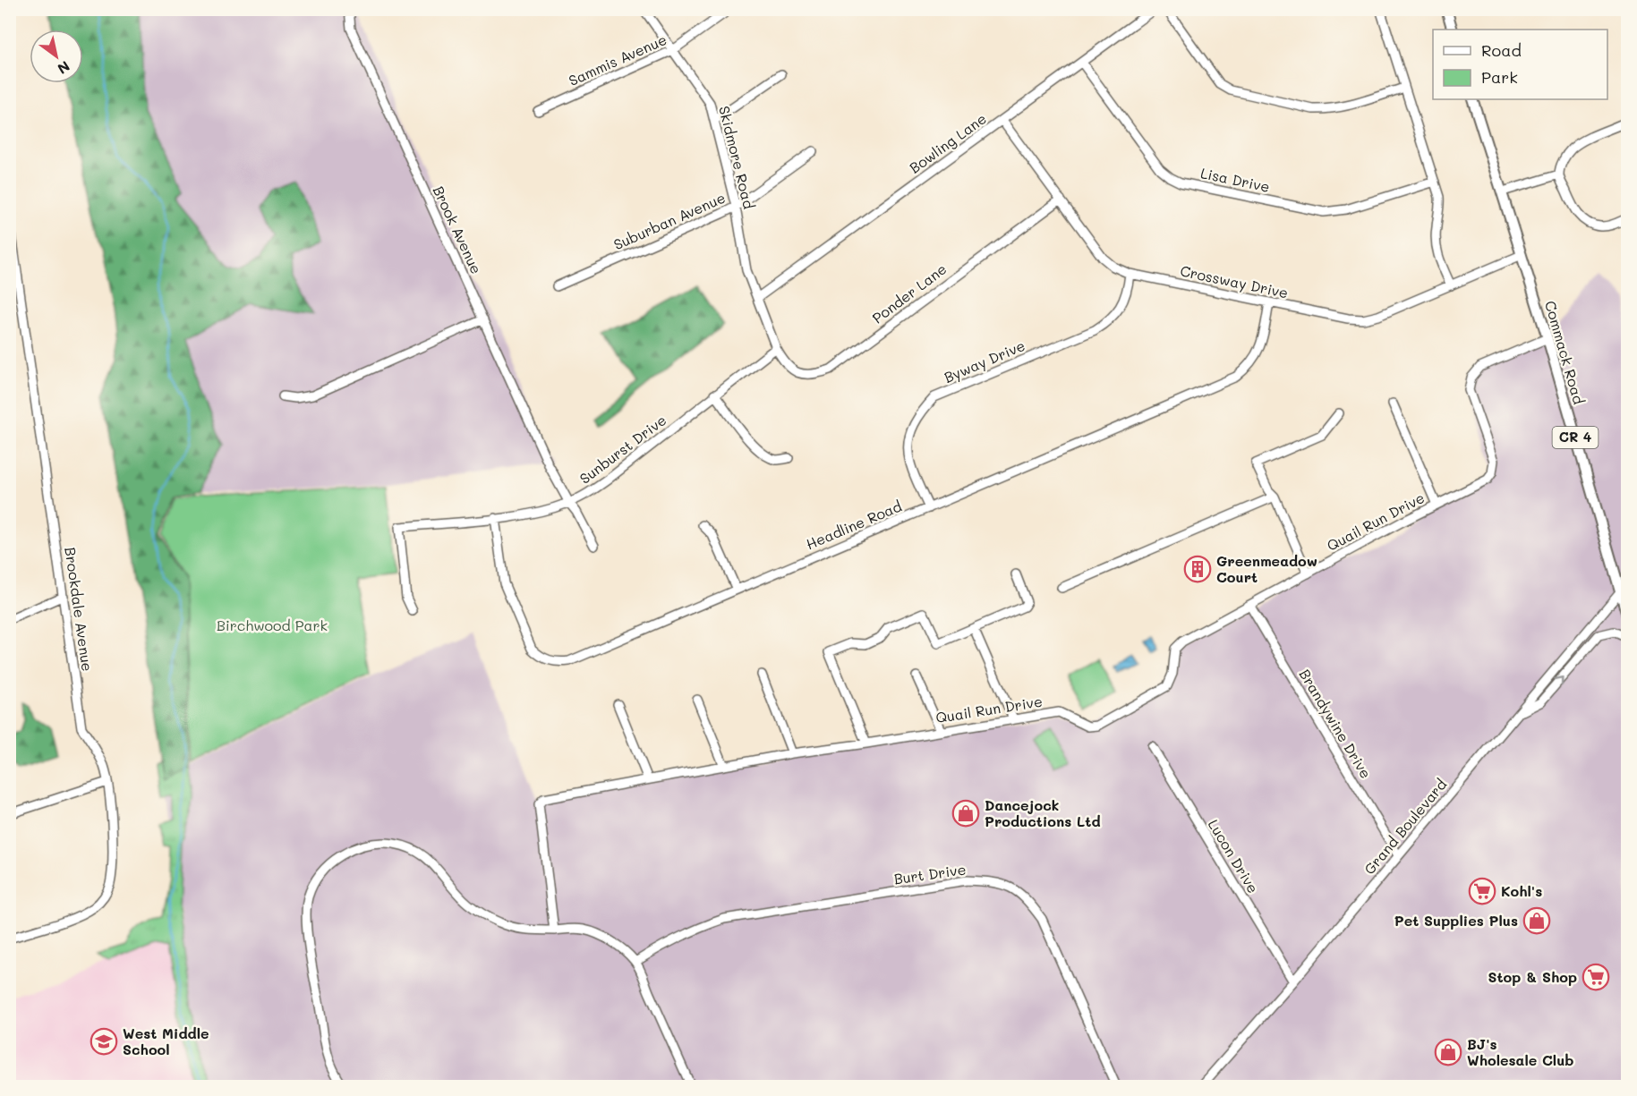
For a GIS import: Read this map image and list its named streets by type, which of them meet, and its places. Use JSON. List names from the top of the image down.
{
  "streets": {
    "main road": ["Commack Road", "CR 4"],
    "street": [
      "Sammis Avenue",
      "Bowling Lane",
      "Skidmore Road",
      "Lisa Drive",
      "Suburban Avenue",
      "Brook Avenue",
      "Crossway Drive",
      "Ponder Lane",
      "Byway Drive",
      "Sunburst Drive",
      "Quail Run Drive",
      "Headline Road",
      "Brookdale Avenue",
      "Brandywine Drive",
      "Grand Boulevard",
      "Lucon Drive",
      "Burt Drive"
    ]
  },
  "crossings": [
    ["Sammis Avenue", "Skidmore Road"],
    ["Bowling Lane", "Skidmore Road"],
    ["Bowling Lane", "Lisa Drive"],
    ["Bowling Lane", "Crossway Drive"],
    ["Bowling Lane", "Ponder Lane"],
    ["Skidmore Road", "Suburban Avenue"],
    ["Skidmore Road", "Ponder Lane"],
    ["Brook Avenue", "Sunburst Drive"],
    ["Crossway Drive", "Ponder Lane"],
    ["Crossway Drive", "Commack Road"],
    ["Crossway Drive", "Byway Drive"],
    ["Crossway Drive", "Headline Road"],
    ["Ponder Lane", "Sunburst Drive"],
    ["Commack Road", "Quail Run Drive"],
    ["Commack Road", "Grand Boulevard"],
    ["Byway Drive", "Headline Road"],
    ["Sunburst Drive", "Headline Road"],
    ["Quail Run Drive", "Brandywine Drive"],
    ["Brandywine Drive", "Grand Boulevard"],
    ["Grand Boulevard", "Lucon Drive"]
  ],
  "parks": ["Birchwood Park"],
  "places": {
    "building": ["Greenmeadow Court"],
    "shop": ["Dancejock Productions Ltd", "Pet Supplies Plus", "BJ's Wholesale Club"],
    "supermarket": ["Kohl's", "Stop & Shop"],
    "school or university": ["West Middle School"]
  },
  "legend": ["Road", "Park"],
  "north": "bottom right"
}
